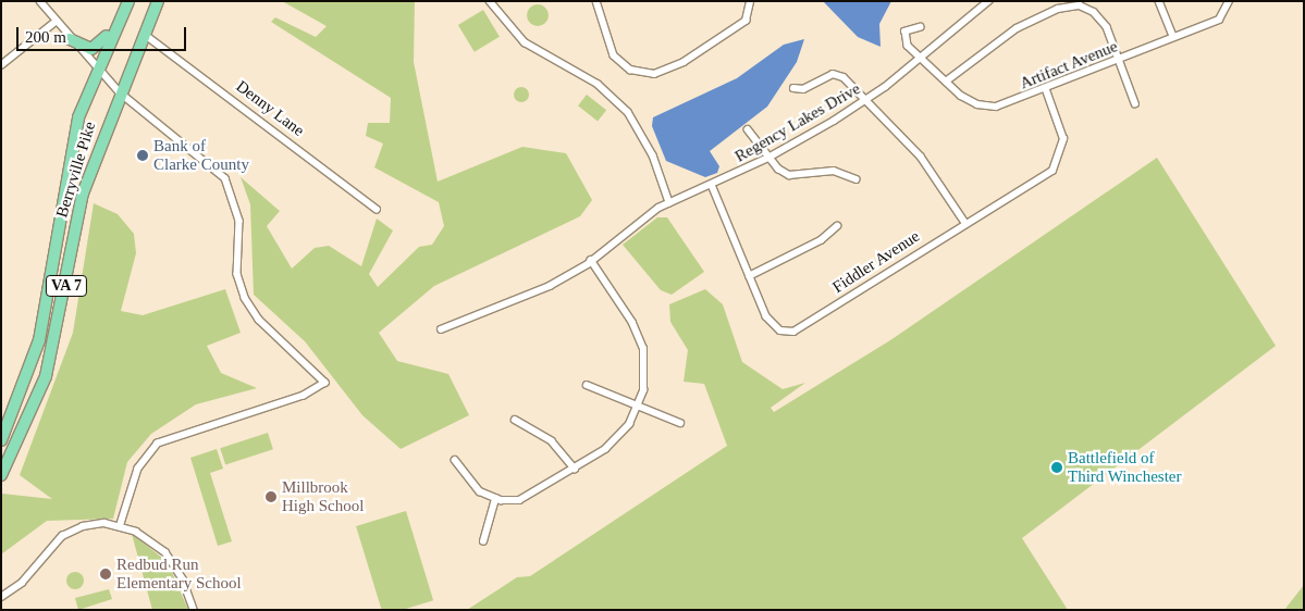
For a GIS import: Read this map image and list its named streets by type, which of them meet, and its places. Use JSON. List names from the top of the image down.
{
  "streets": {
    "highway": ["Berryville Pike", "VA 7"],
    "street": [
      "Artifact Avenue",
      "Denny Lane",
      "Regency Lakes Drive",
      "Fiddler Avenue"
    ]
  },
  "crossings": [
    ["Artifact Avenue", "Regency Lakes Drive"],
    ["Artifact Avenue", "Fiddler Avenue"],
    ["Denny Lane", "Berryville Pike"],
    ["Regency Lakes Drive", "Fiddler Avenue"]
  ],
  "places": [
    "Bank of Clarke County",
    "Battlefield of Third Winchester",
    "Millbrook High School",
    "Redbud Run Elementary School"
  ],
  "scale_bar": "200 m"
}
